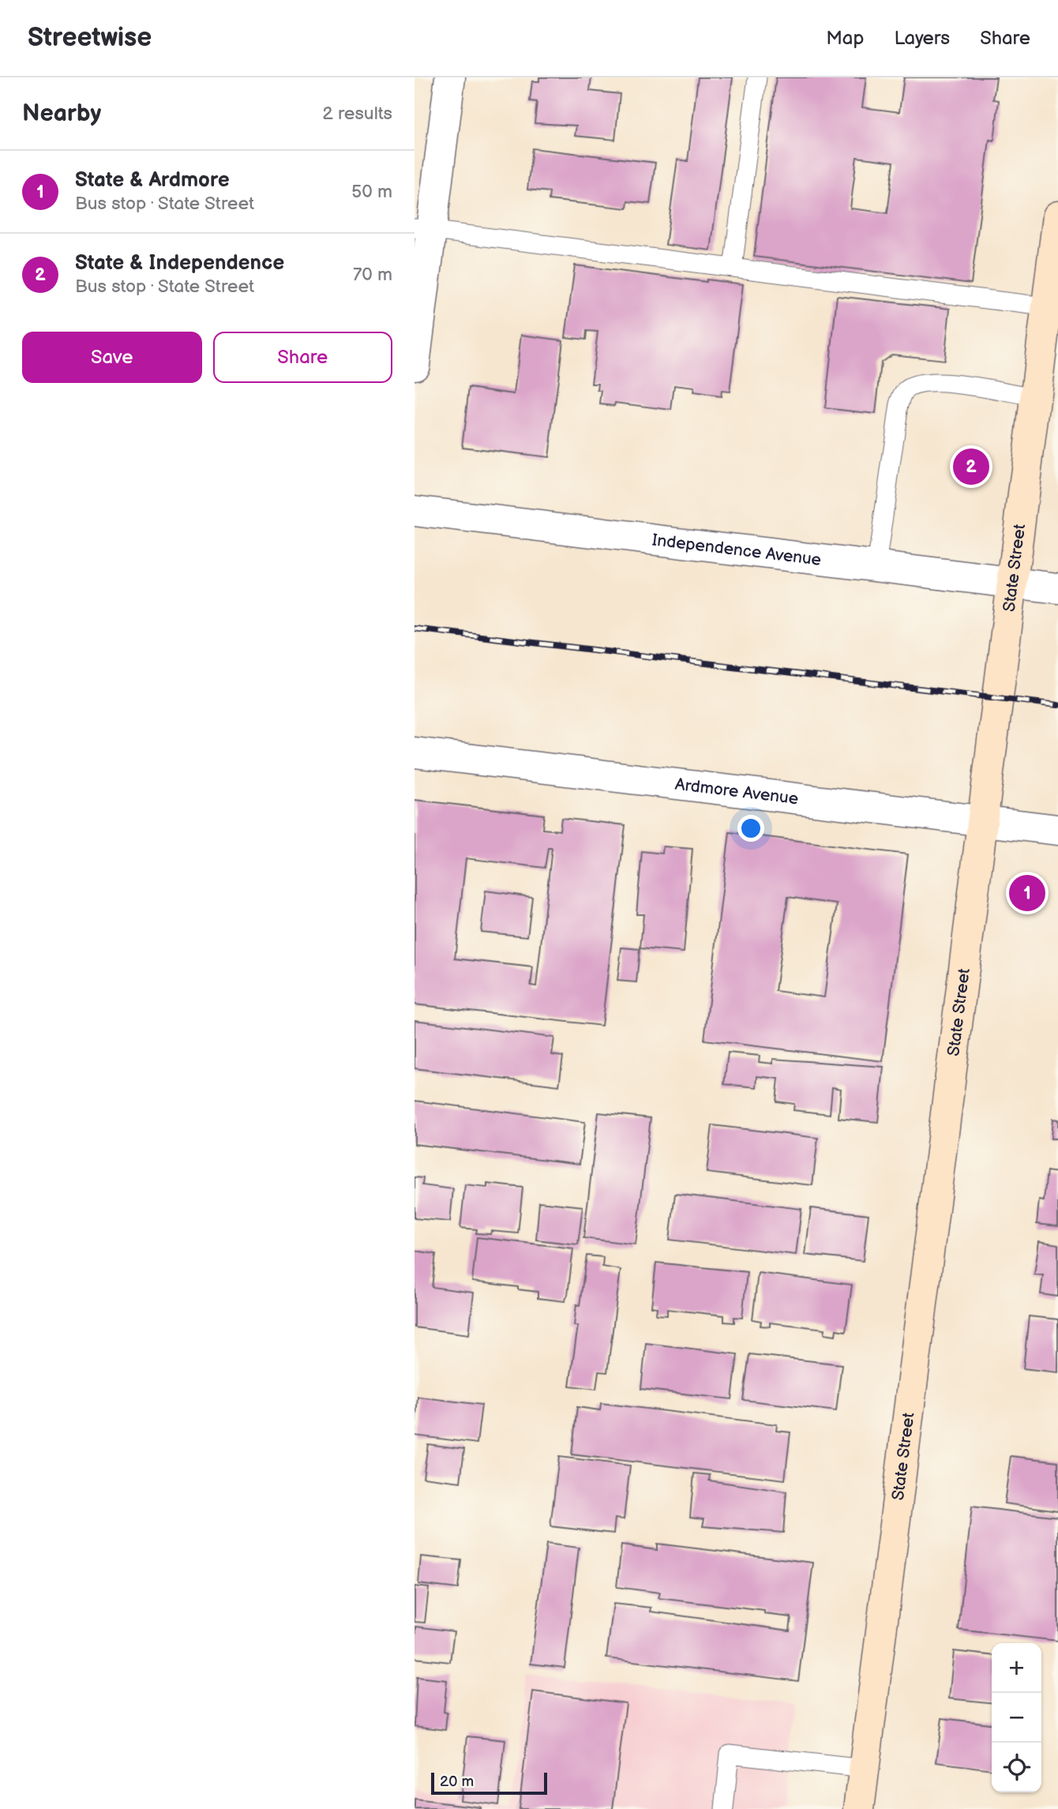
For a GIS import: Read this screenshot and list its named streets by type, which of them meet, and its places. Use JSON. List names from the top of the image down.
{
  "streets": {
    "main road": ["State Street"],
    "street": ["Independence Avenue", "Ardmore Avenue"]
  },
  "crossings": [
    ["Independence Avenue", "State Street"],
    ["State Street", "Ardmore Avenue"]
  ],
  "scale_bar": "20 m",
  "page": {
    "header": "Streetwise",
    "nav": ["Map", "Layers", "Share"],
    "heading": ["Nearby", "2 results"],
    "list": [
      {
        "mark": "1",
        "name": "State & Ardmore",
        "note": "Bus stop · State Street",
        "value": "50 m"
      },
      {
        "mark": "2",
        "name": "State & Independence",
        "note": "Bus stop · State Street",
        "value": "70 m"
      }
    ],
    "buttons": ["Save", "Share"],
    "pins": ["2", "1"],
    "map_buttons": ["+", "−"],
    "scale": "20 m"
  }
}
